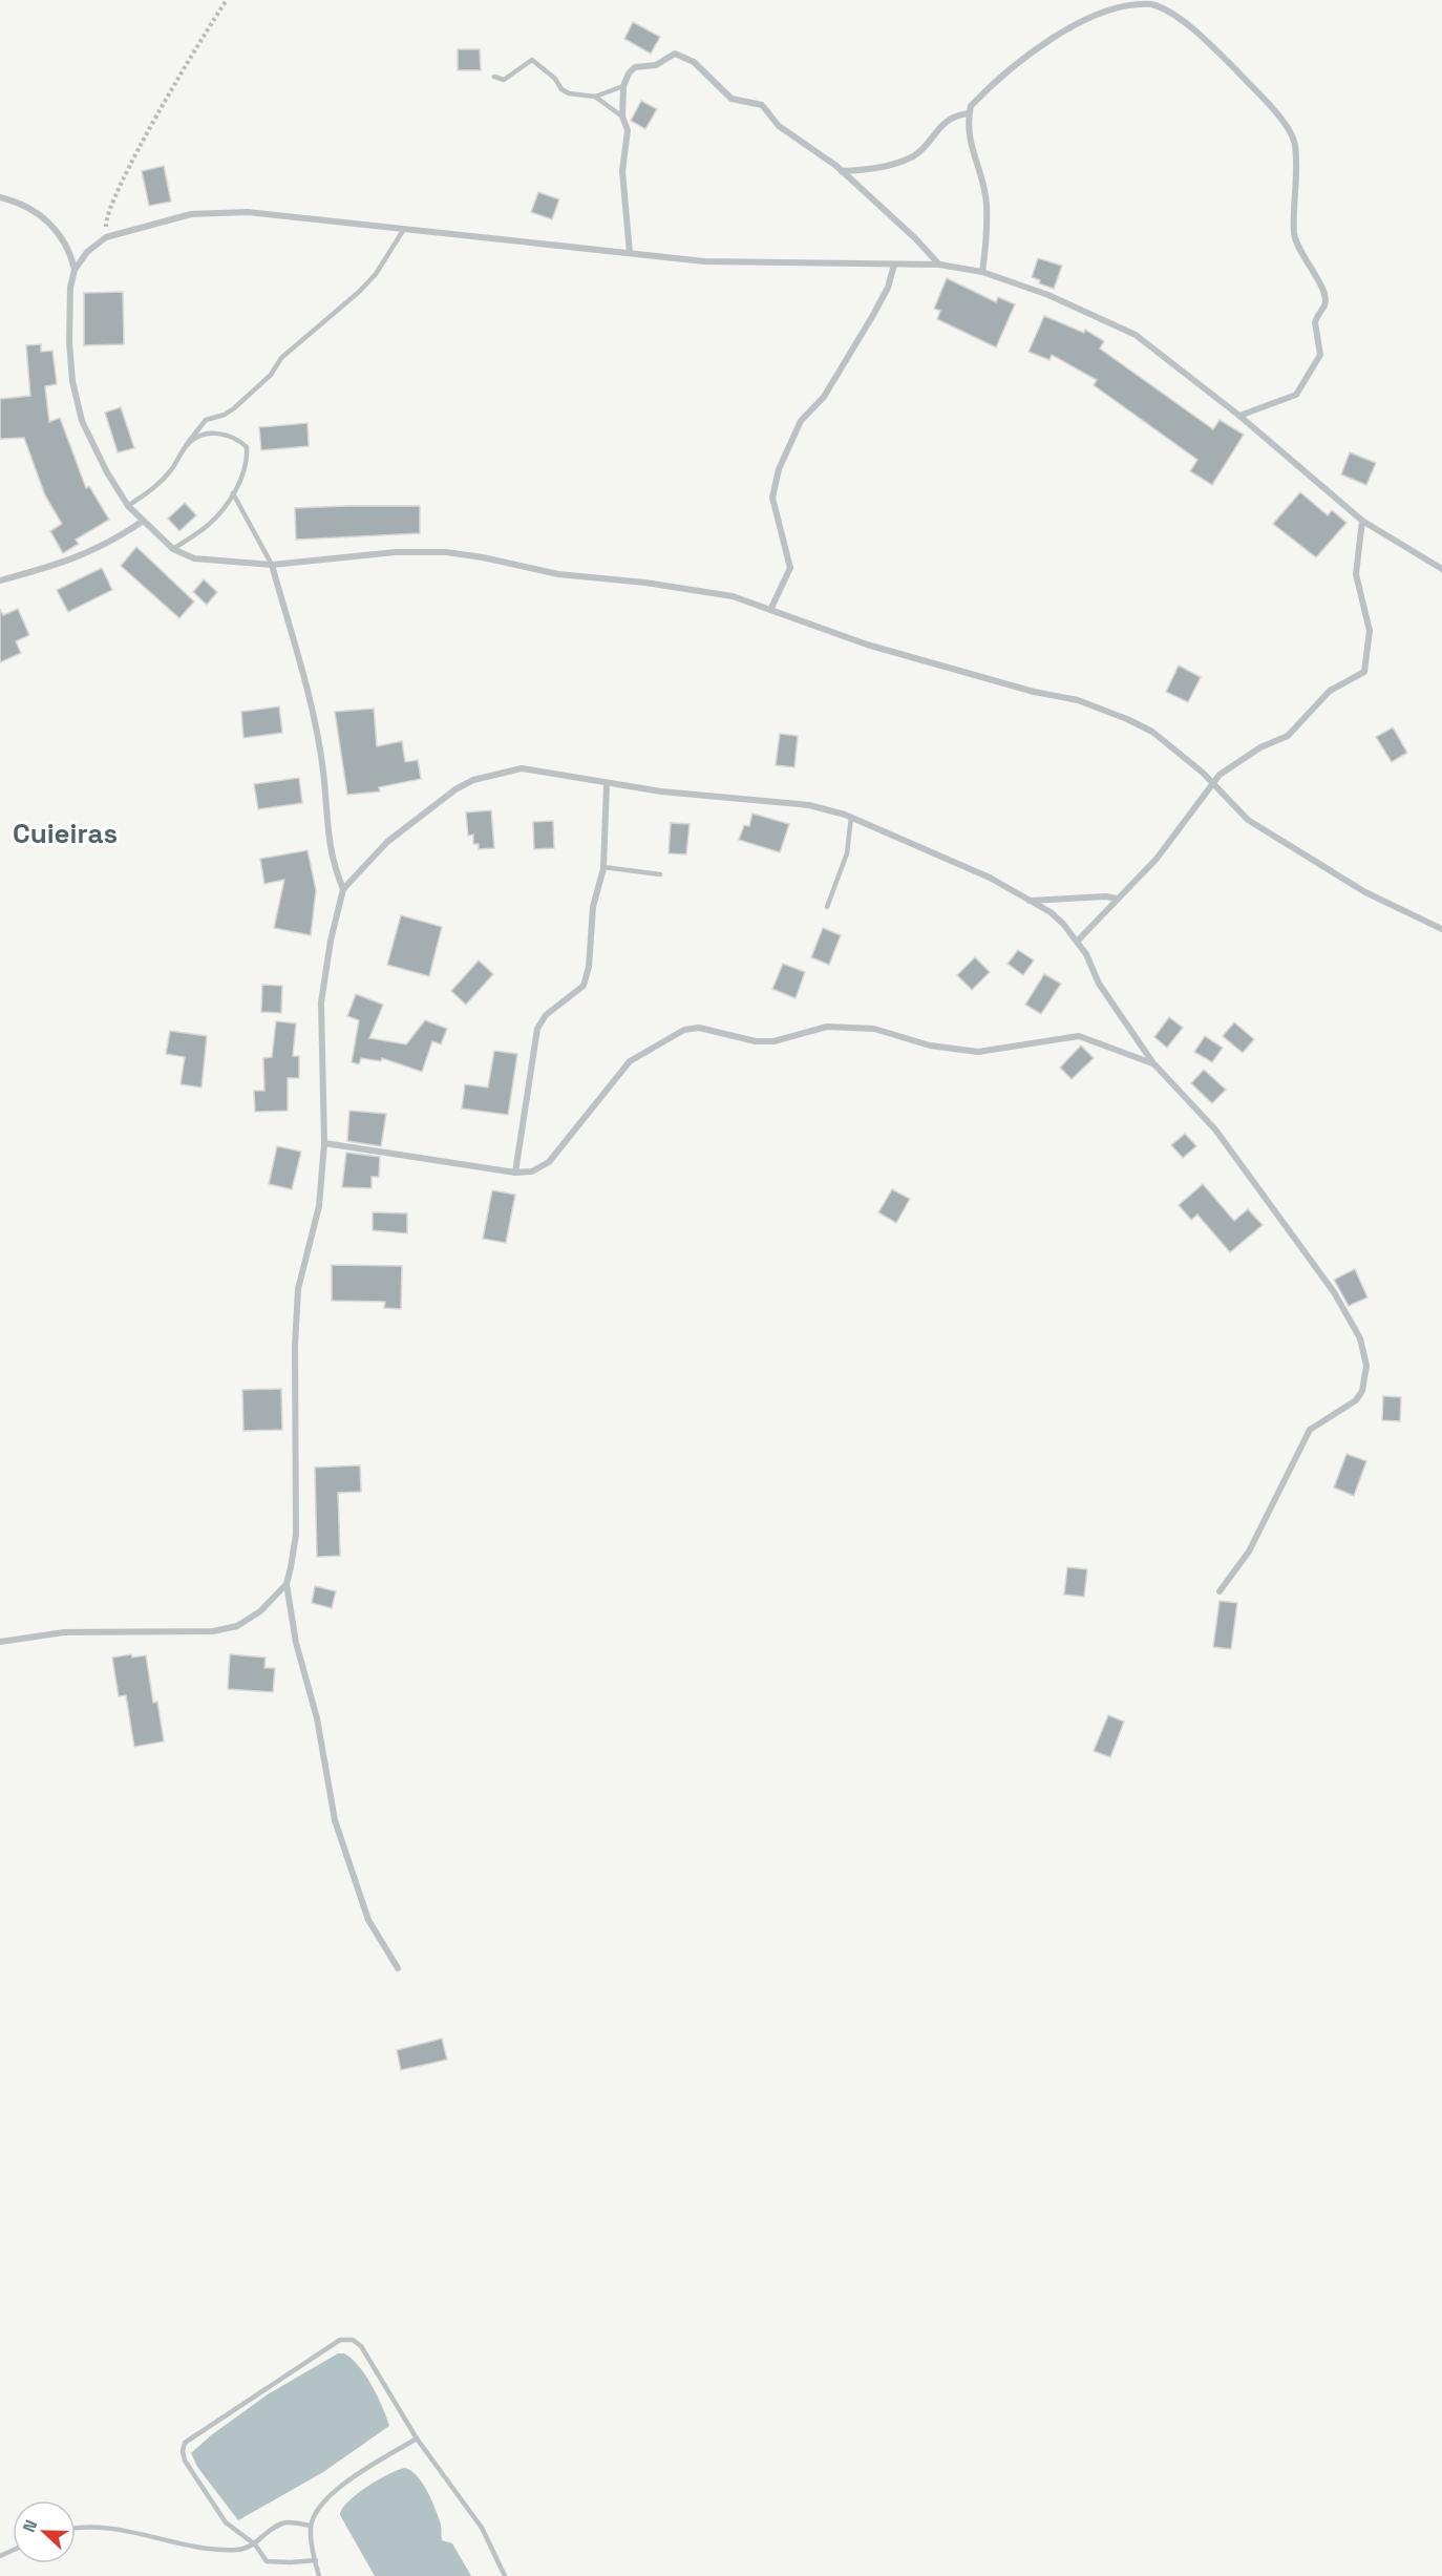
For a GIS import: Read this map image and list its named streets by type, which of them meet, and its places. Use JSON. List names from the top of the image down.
{
  "districts": ["Cuieiras"],
  "north": "left"
}
